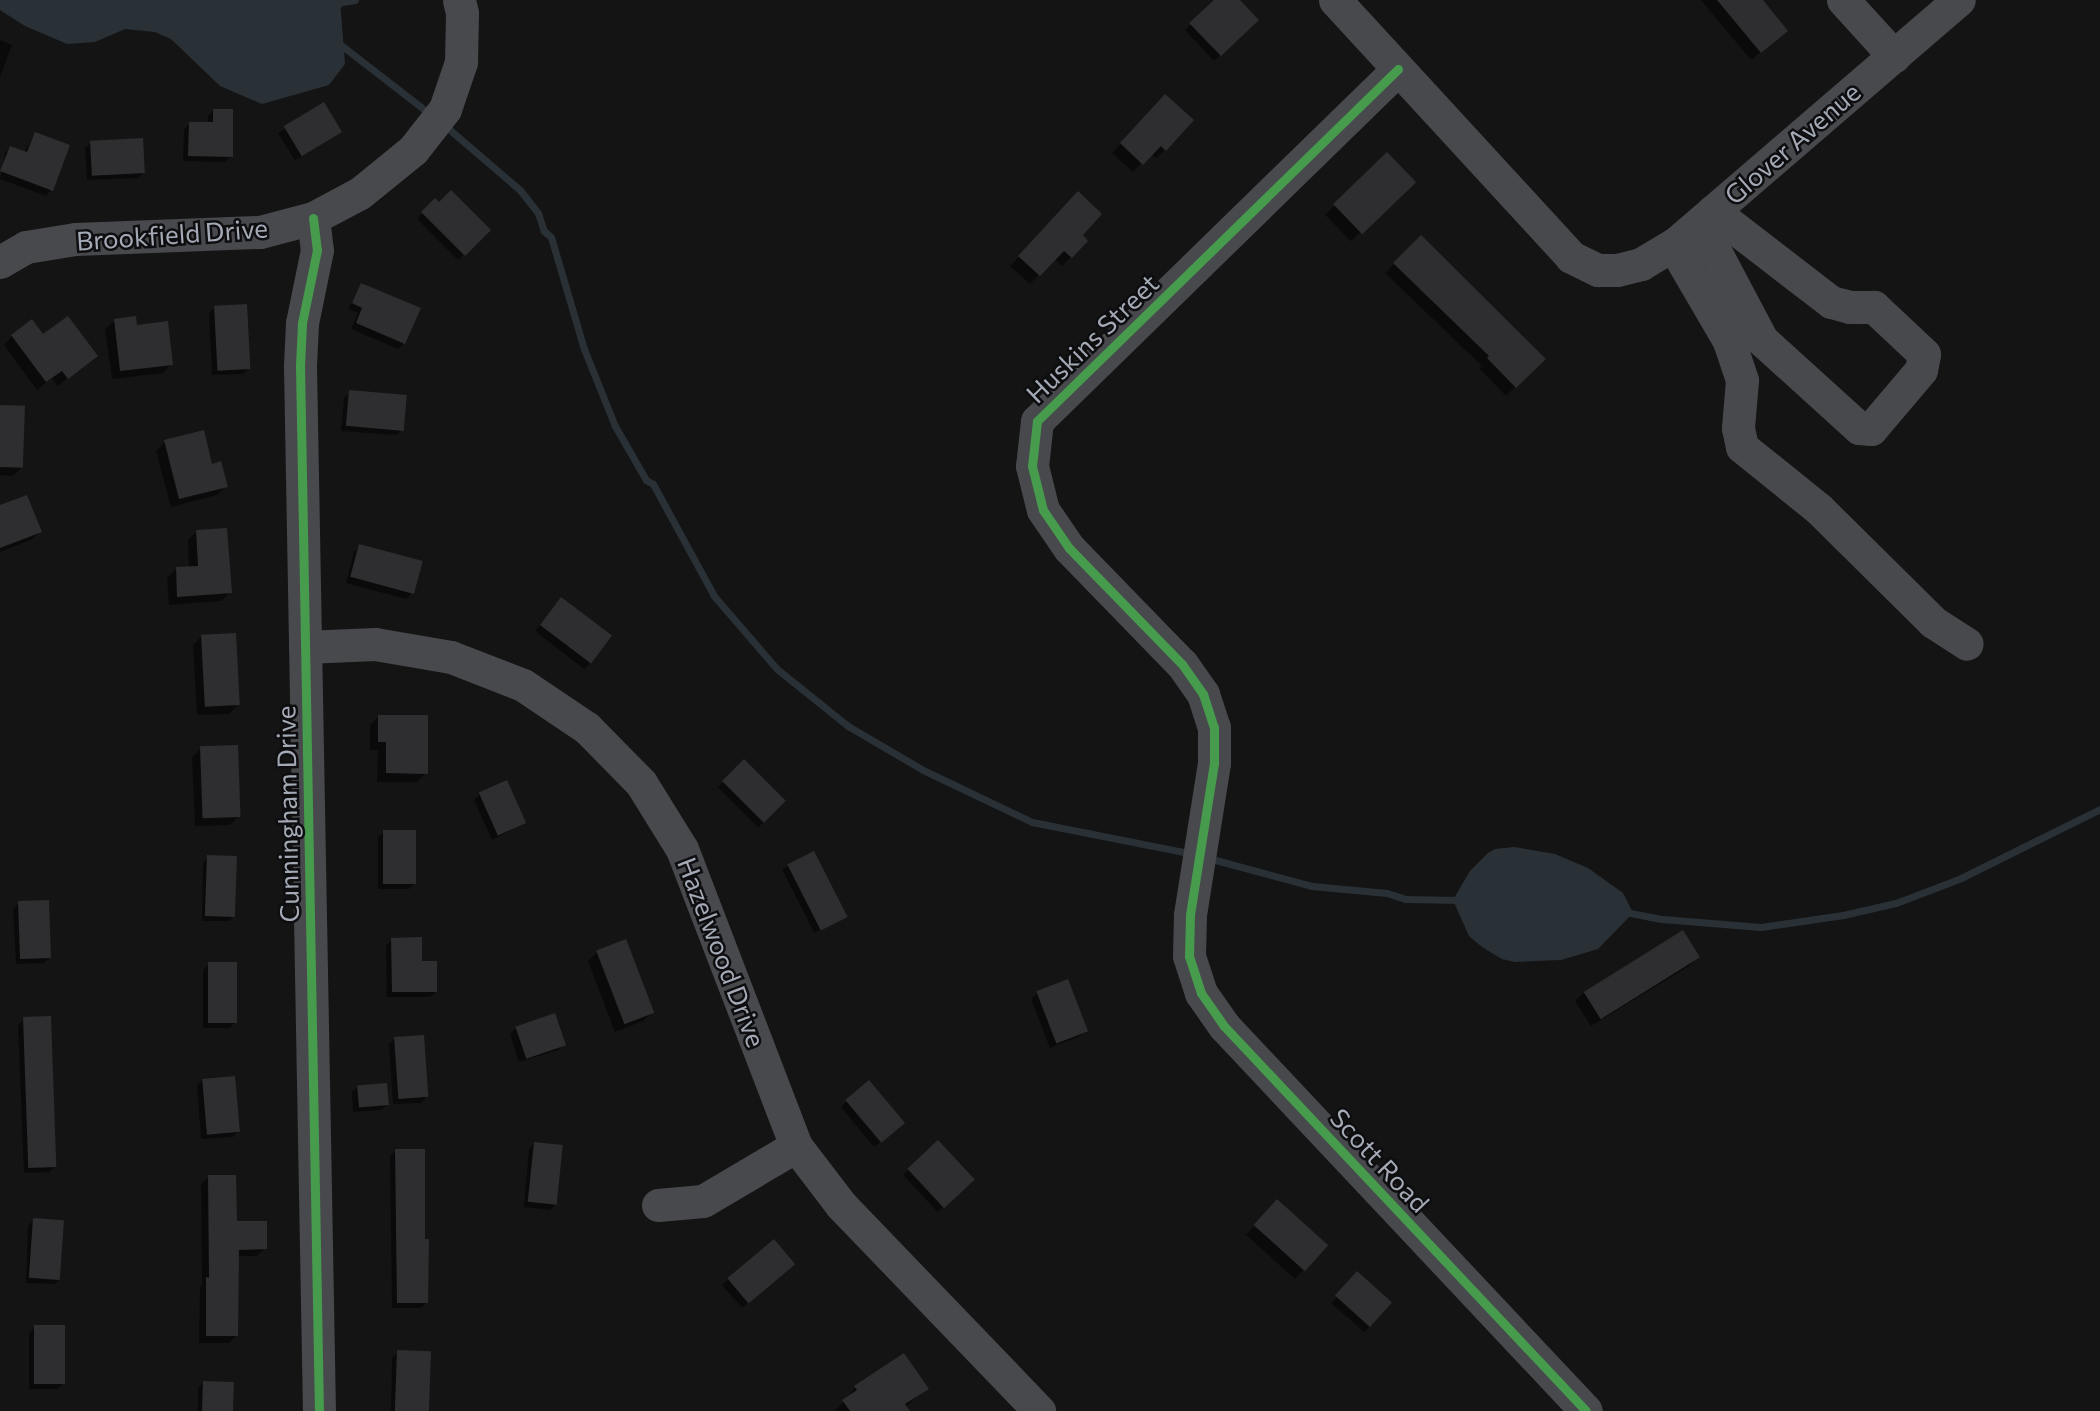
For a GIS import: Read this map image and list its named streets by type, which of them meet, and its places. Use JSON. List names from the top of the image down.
{
  "streets": {
    "street": [
      "Glover Avenue",
      "Brookfield Drive",
      "Huskins Street",
      "Cunningham Drive",
      "Hazelwood Drive",
      "Scott Road"
    ]
  },
  "crossings": [
    ["Glover Avenue", "Huskins Street"],
    ["Brookfield Drive", "Cunningham Drive"],
    ["Huskins Street", "Scott Road"],
    ["Cunningham Drive", "Hazelwood Drive"]
  ]
}
